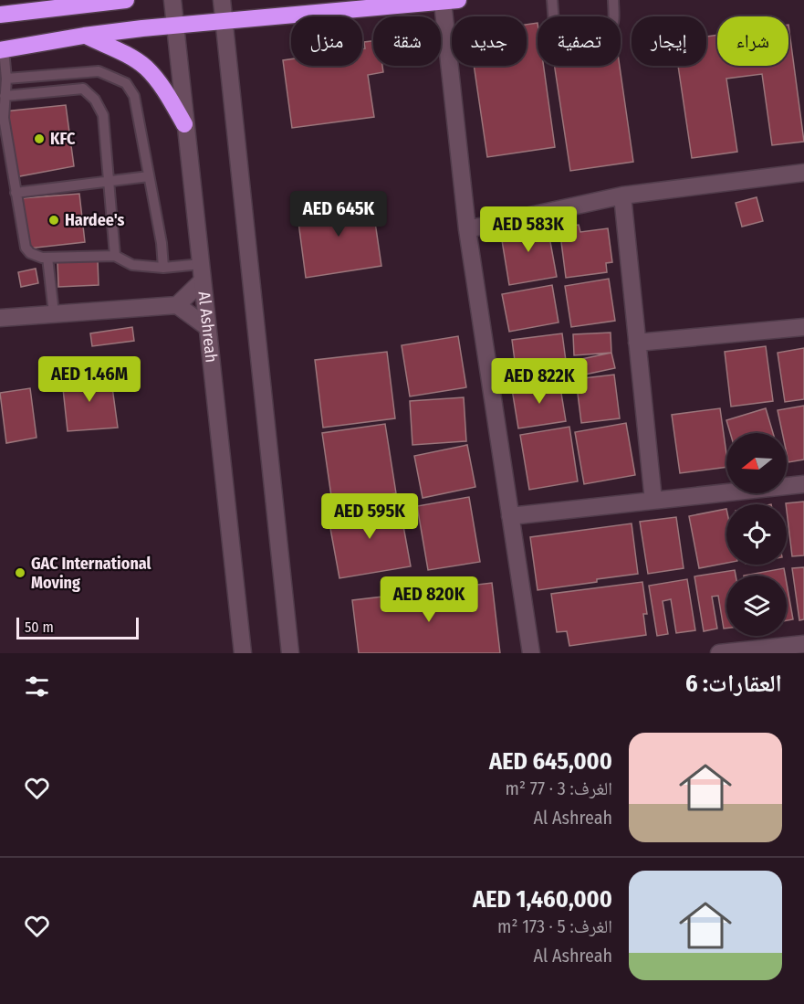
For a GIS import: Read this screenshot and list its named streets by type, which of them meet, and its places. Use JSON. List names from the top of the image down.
{
  "streets": {
    "street": ["Al Ashreah"]
  },
  "places": ["KFC", "Hardee's", "GAC International Moving"],
  "scale_bar": "50 m",
  "north": "left",
  "page": {
    "chip": [
      "شراء",
      "إيجار",
      "تصفية",
      "جديد",
      "شقة",
      "منزل"
    ],
    "price": [
      "AED 645K",
      "AED 583K",
      "AED 1.46M",
      "AED 822K",
      "AED 595K",
      "AED 820K"
    ],
    "scale": "50 m",
    "heading": "العقارات: 6",
    "list": [
      {
        "name": "AED 645,000",
        "note": "الغرف: 3 · 77 m² · Al Ashreah"
      },
      {
        "name": "AED 1,460,000",
        "note": "الغرف: 5 · 173 m² · Al Ashreah"
      }
    ]
  }
}
